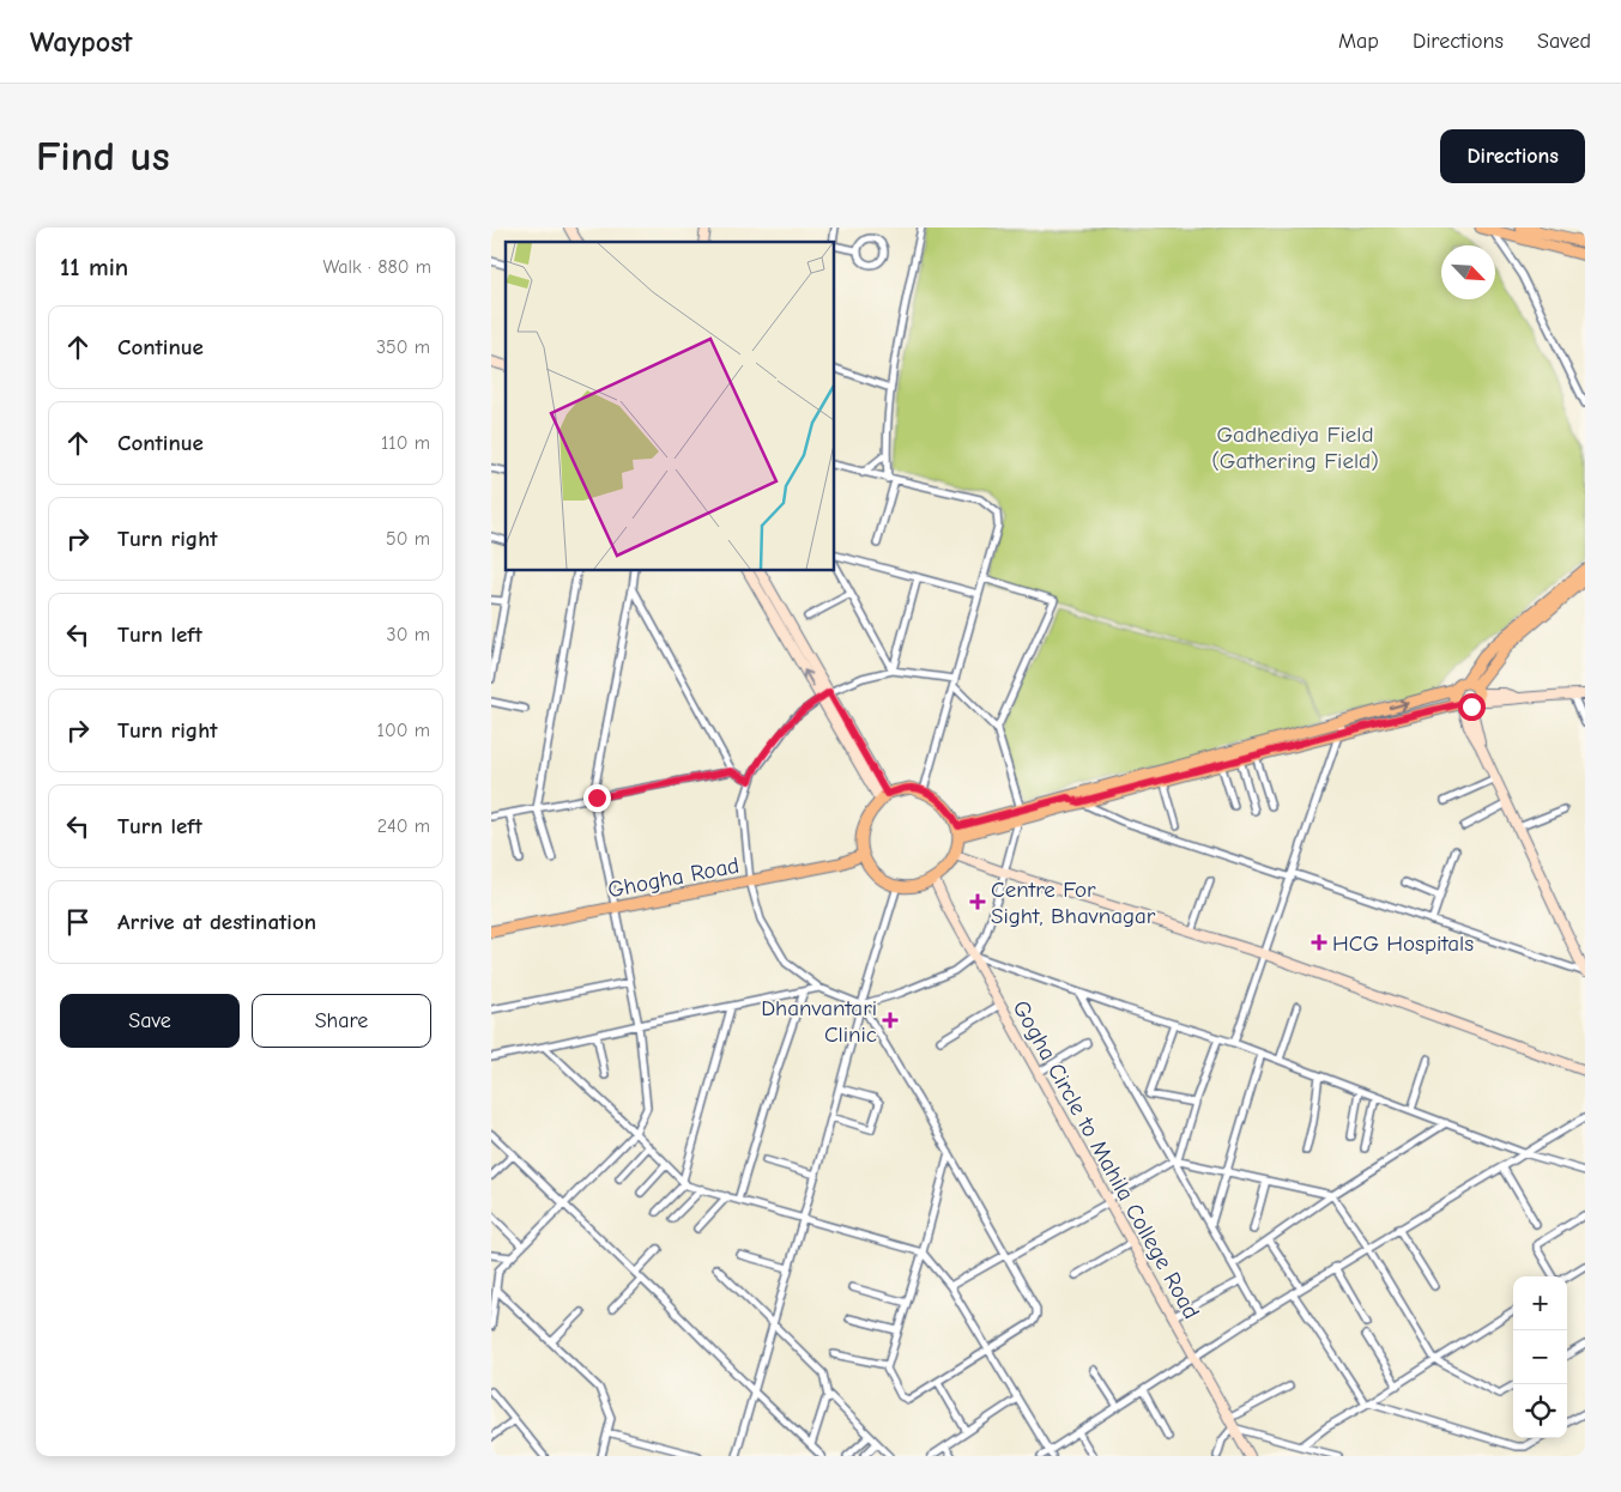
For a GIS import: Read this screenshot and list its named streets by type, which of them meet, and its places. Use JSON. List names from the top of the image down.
{
  "streets": {
    "main road": ["Ghogha Road", "Gogha Circle to Mahila College Road"]
  },
  "crossings": [
    ["Ghogha Road", "Gogha Circle to Mahila College Road"]
  ],
  "parks": ["Gadhediya Field (Gathering Field)"],
  "places": {
    "health": ["Centre For Sight, Bhavnagar", "HCG Hospitals", "Dhanvantari Clinic"]
  },
  "north": "bottom right",
  "page": {
    "header": "Waypost",
    "nav": ["Map", "Directions", "Saved"],
    "buttons": [
      "Directions",
      ["Save", "Share"]
    ],
    "title": "Find us",
    "heading": ["11 min", "Walk · 880 m"],
    "list": [
      ["Continue", "350 m"],
      ["Continue", "110 m"],
      ["Turn right", "50 m"],
      ["Turn left", "30 m"],
      ["Turn right", "100 m"],
      ["Turn left", "240 m"],
      "Arrive at destination"
    ],
    "map_buttons": ["+", "−"]
  }
}
